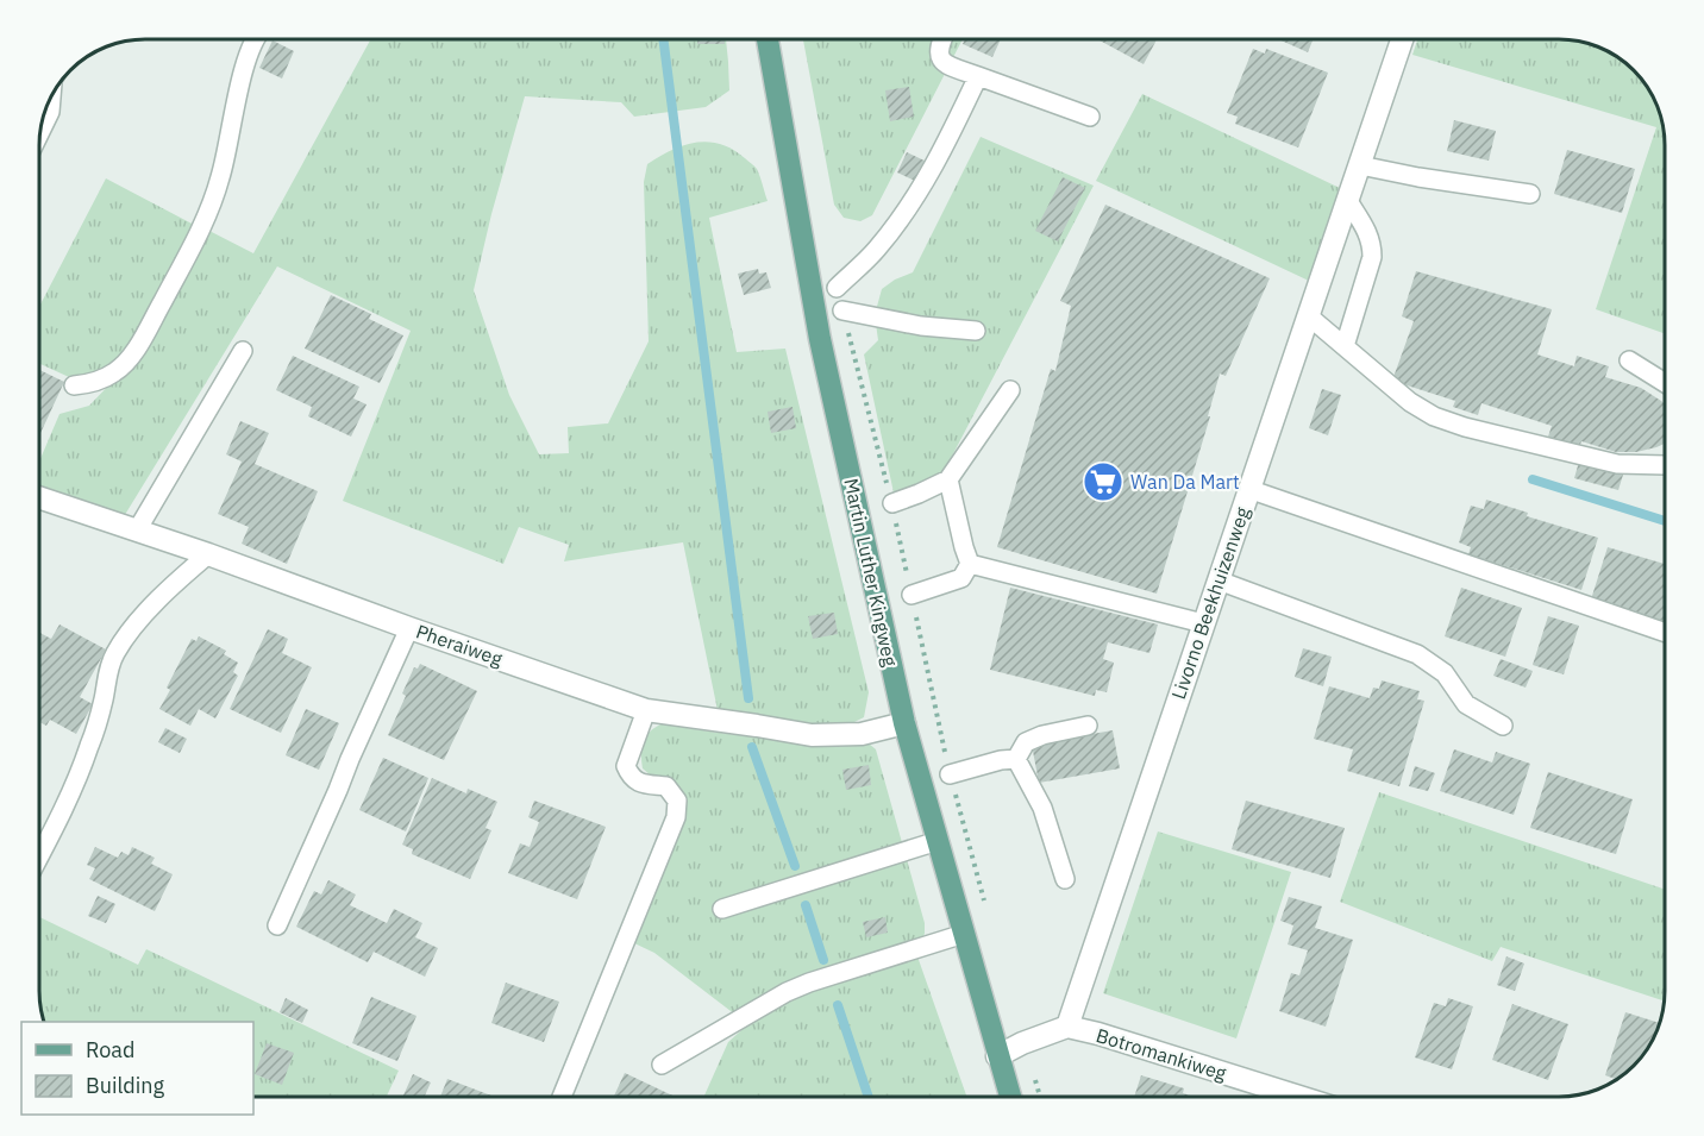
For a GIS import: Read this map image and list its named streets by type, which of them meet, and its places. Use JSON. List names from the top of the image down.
{
  "streets": {
    "main road": ["Martin Luther Kingweg"],
    "street": ["Livorno Beekhuizenweg", "Pheraiweg", "Botromankiweg"]
  },
  "crossings": [
    ["Martin Luther Kingweg", "Pheraiweg"],
    ["Livorno Beekhuizenweg", "Botromankiweg"]
  ],
  "places": {
    "supermarket": ["Wan Da Mart"]
  },
  "legend": ["Road", "Building"]
}
